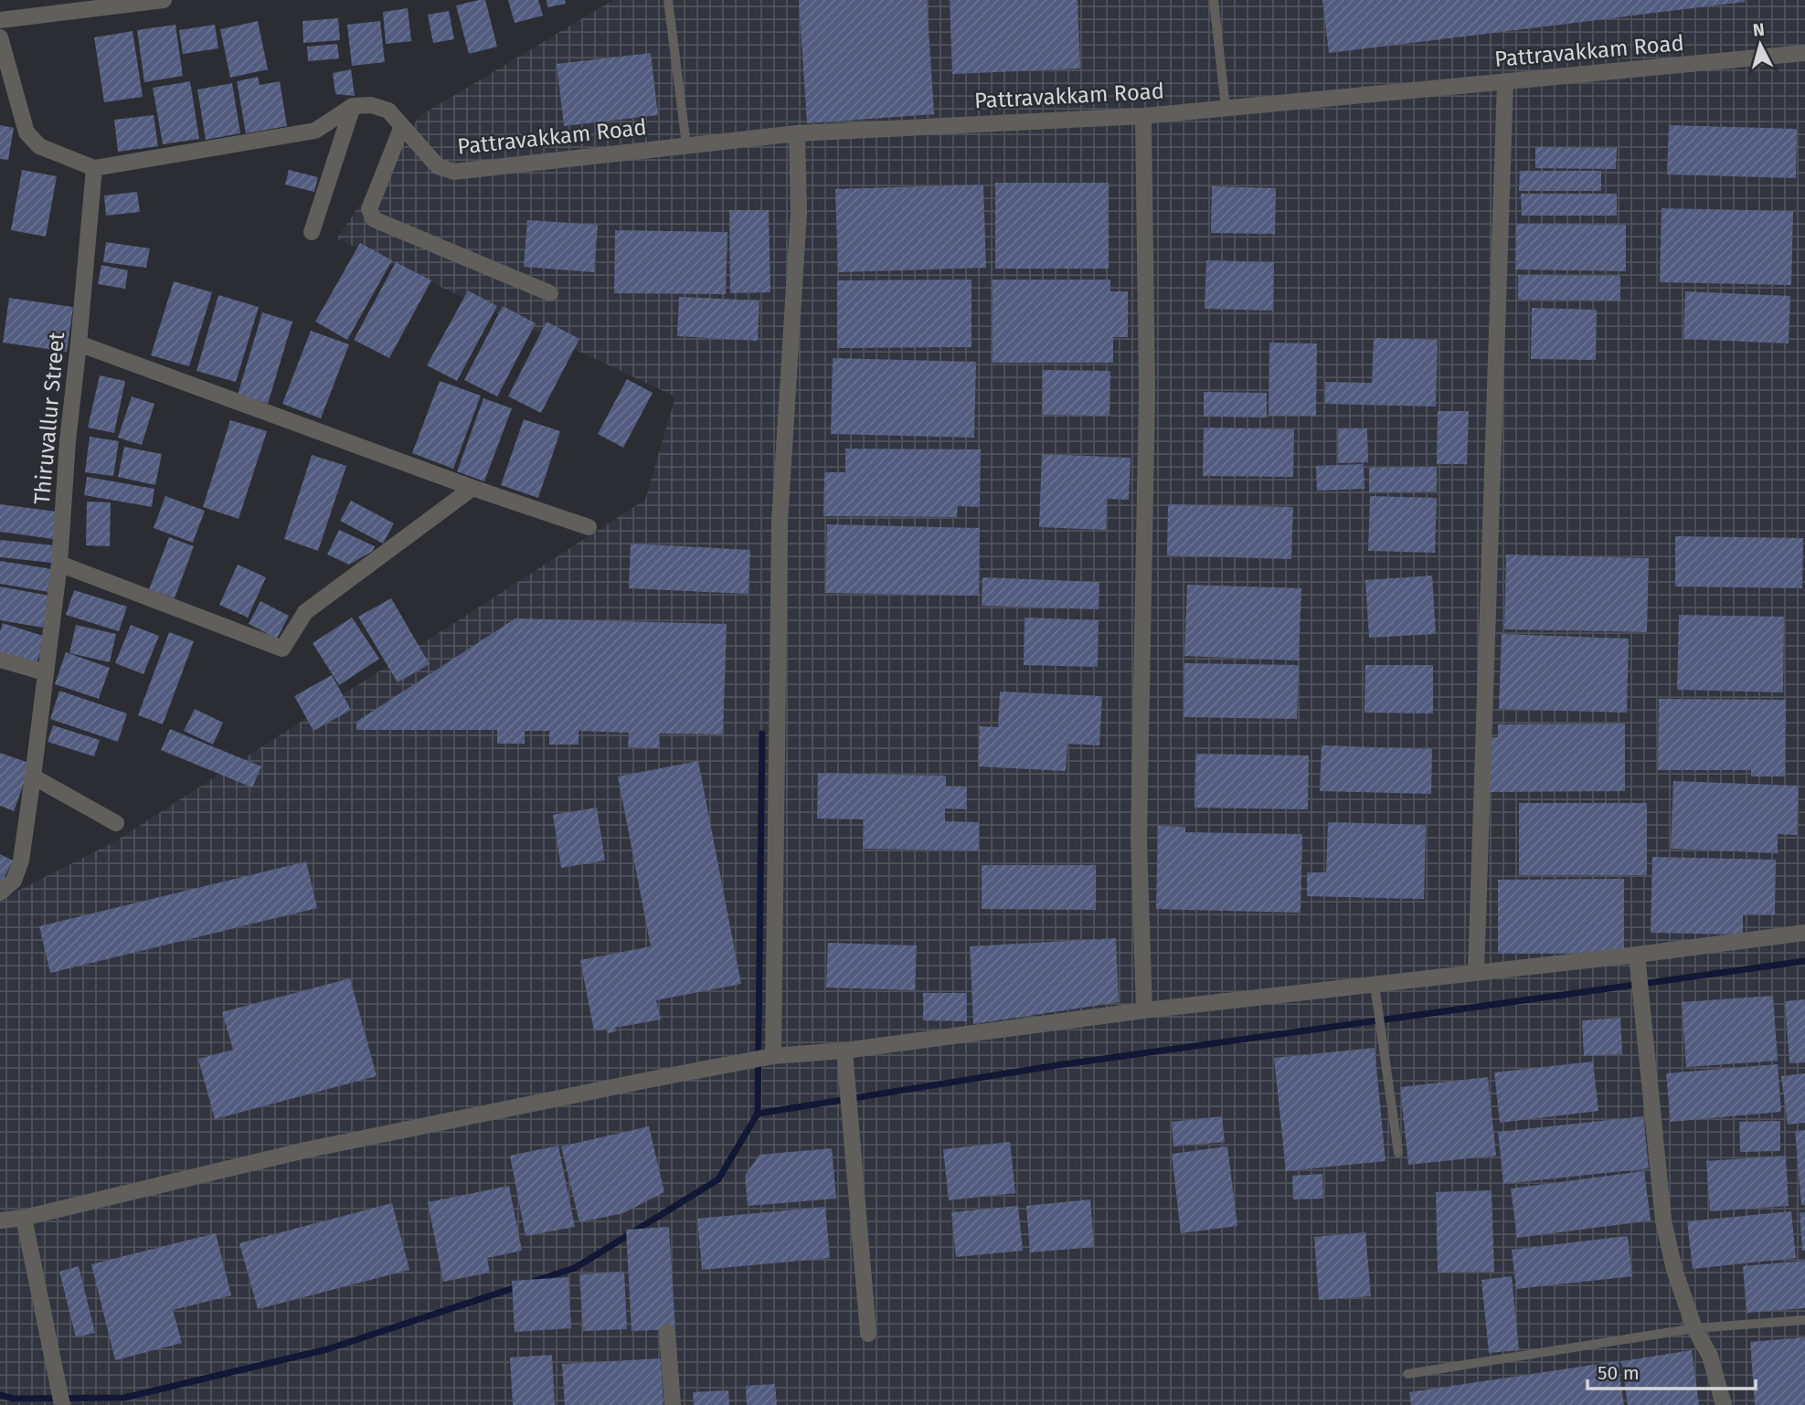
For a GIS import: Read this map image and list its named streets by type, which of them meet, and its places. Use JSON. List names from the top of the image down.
{
  "streets": {
    "street": ["Pattravakkam Road", "Thiruvallur Street"]
  },
  "scale_bar": "50 m",
  "north": "top"
}
